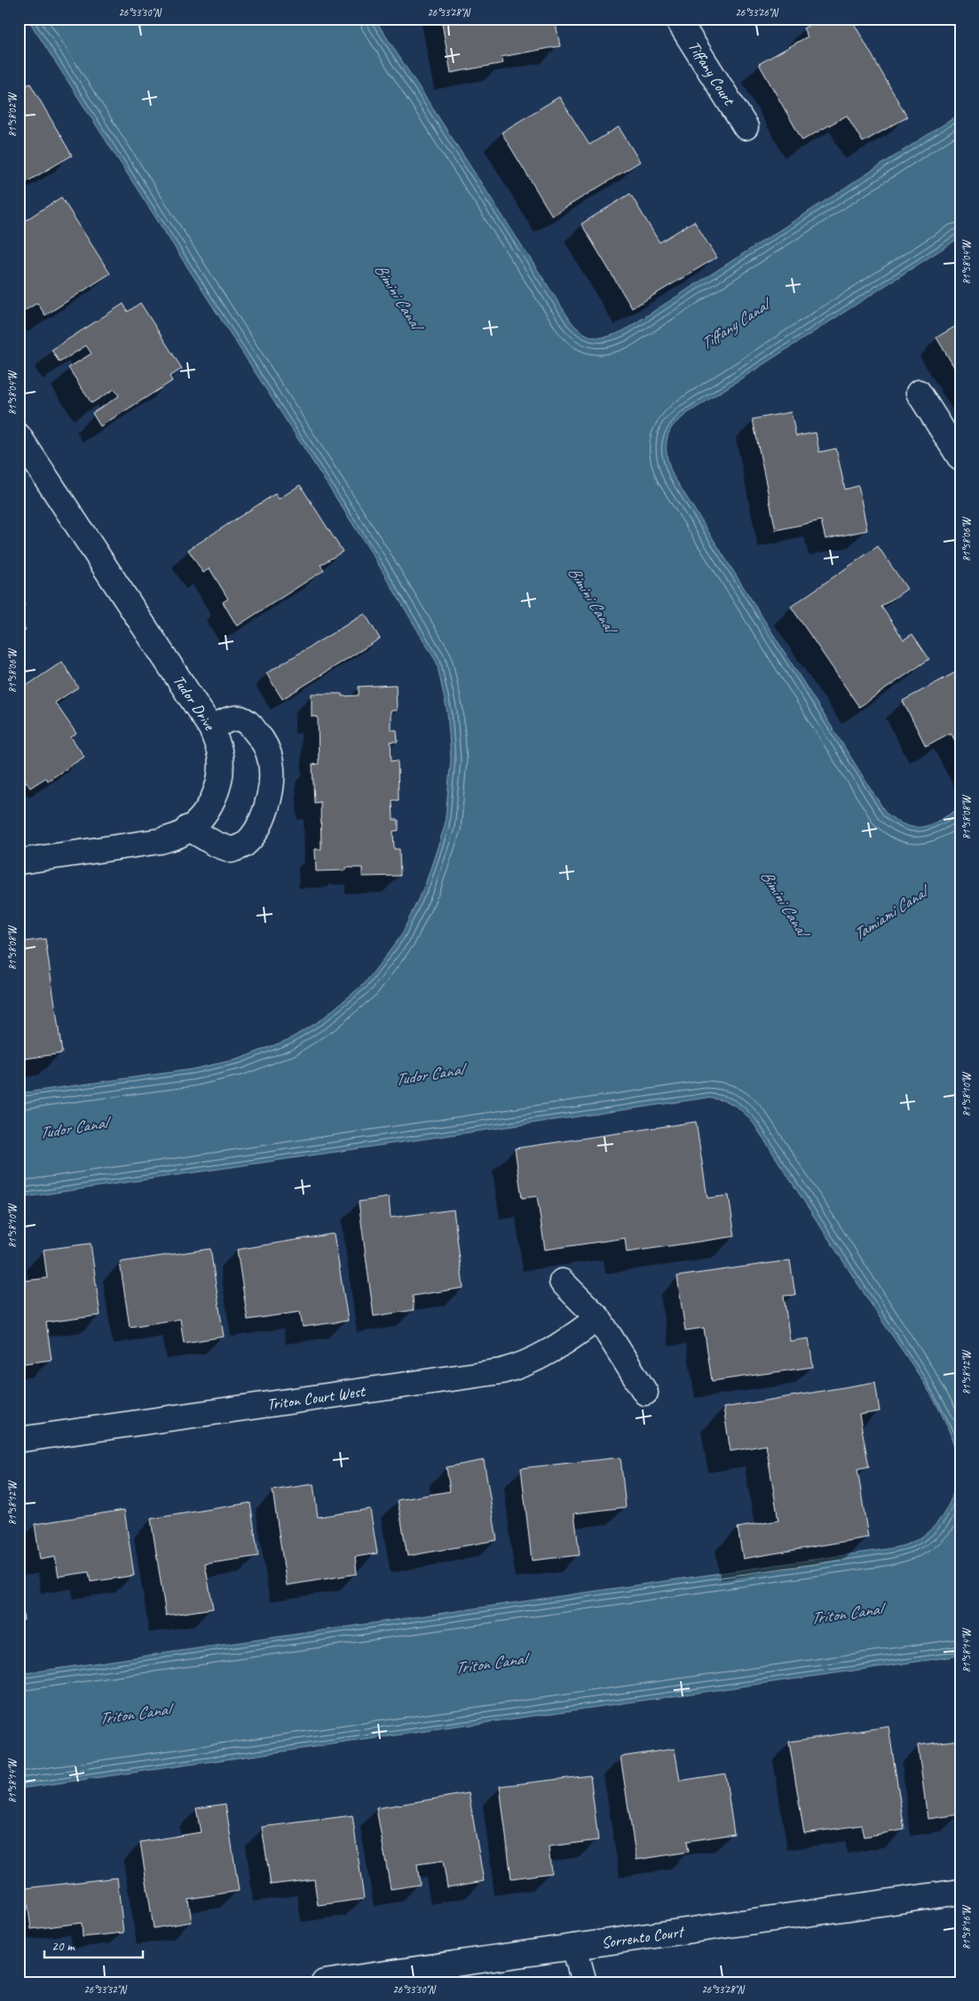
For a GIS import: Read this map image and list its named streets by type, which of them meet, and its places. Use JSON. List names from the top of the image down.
{
  "streets": {
    "street": [
      "Tiffany Court",
      "Tudor Drive",
      "Triton Court West",
      "Sorrento Court"
    ]
  },
  "water": [
    "Bimini Canal",
    "Tiffany Canal",
    "Tamiami Canal",
    "Tudor Canal",
    "Triton Canal"
  ],
  "scale_bar": "20 m",
  "coordinates": [
    "26°33'30\"N",
    "26°33'28\"N",
    "26°33'26\"N",
    "81°58'02\"W",
    "81°58'04\"W",
    "81°58'06\"W",
    "81°58'08\"W",
    "81°58'10\"W",
    "81°58'12\"W",
    "81°58'14\"W",
    "81°58'16\"W",
    "26°33'32\"N"
  ]
}
